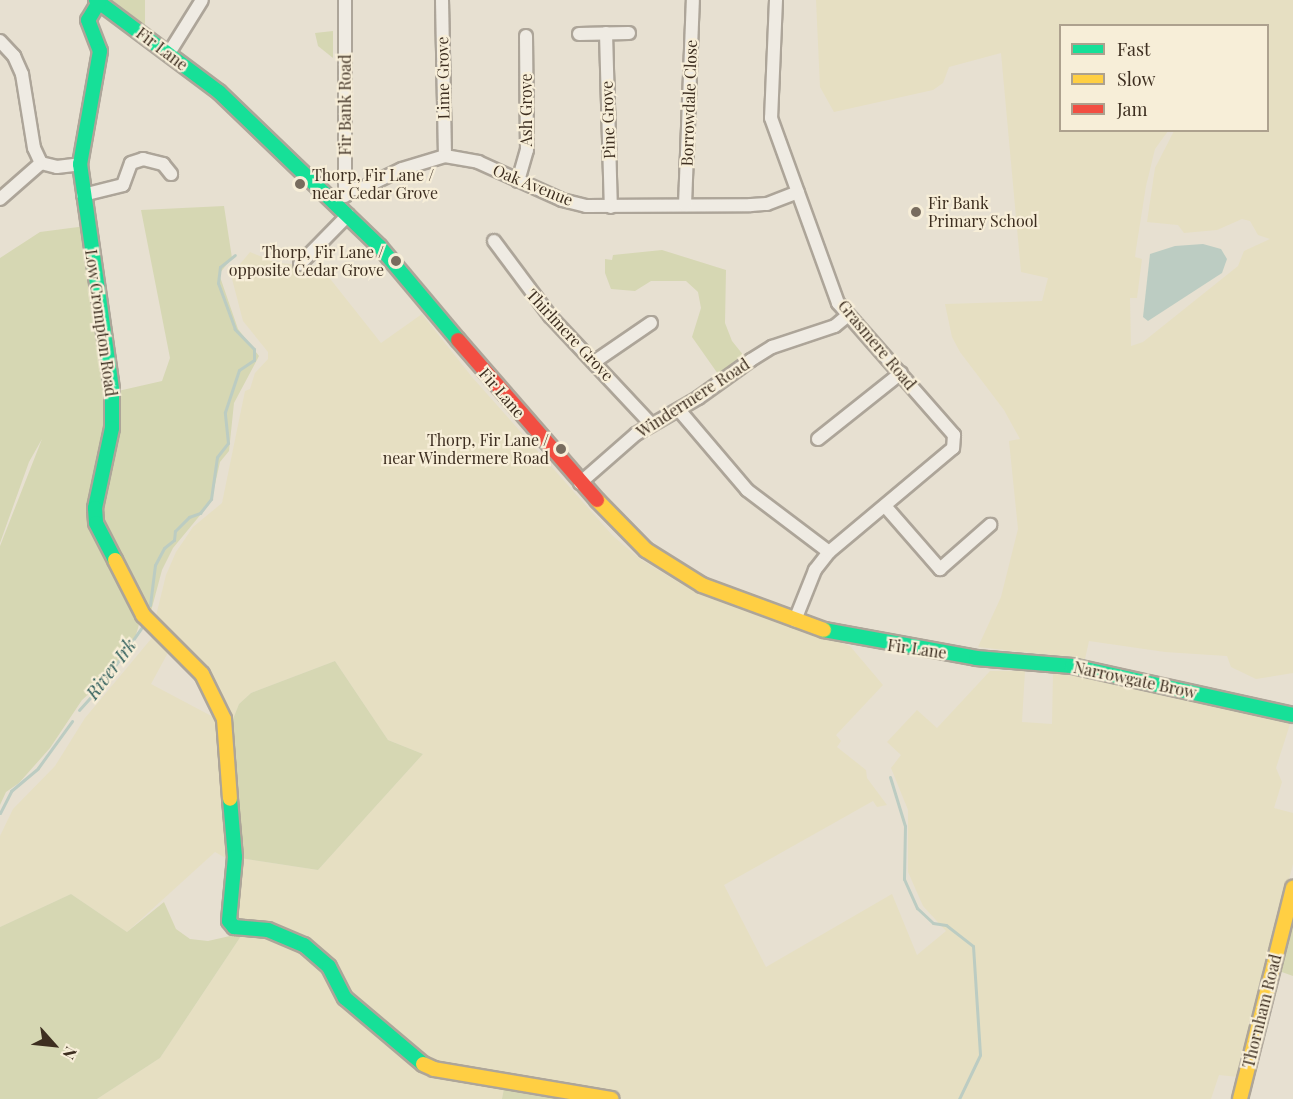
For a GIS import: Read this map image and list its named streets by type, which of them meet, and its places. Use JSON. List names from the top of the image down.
{
  "streets": {
    "street": [
      "Fir Lane",
      "Lime Grove",
      "Borrowdale Close",
      "Fir Bank Road",
      "Ash Grove",
      "Pine Grove",
      "Oak Avenue",
      "Low Crompton Road",
      "Thirlmere Grove",
      "Grasmere Road",
      "Windermere Road",
      "Narrowgate Brow",
      "Thornham Road"
    ]
  },
  "crossings": [
    ["Fir Lane", "Fir Bank Road"],
    ["Fir Lane", "Low Crompton Road"],
    ["Fir Lane", "Grasmere Road"],
    ["Fir Lane", "Windermere Road"],
    ["Fir Lane", "Narrowgate Brow"],
    ["Lime Grove", "Oak Avenue"],
    ["Borrowdale Close", "Oak Avenue"],
    ["Fir Bank Road", "Oak Avenue"],
    ["Ash Grove", "Oak Avenue"],
    ["Pine Grove", "Oak Avenue"],
    ["Oak Avenue", "Grasmere Road"],
    ["Thirlmere Grove", "Windermere Road"],
    ["Grasmere Road", "Windermere Road"]
  ],
  "water": ["River Irk"],
  "places": [
    "Thorp, Fir Lane / near Cedar Grove",
    "Fir Bank Primary School",
    "Thorp, Fir Lane / opposite Cedar Grove",
    "Thorp, Fir Lane / near Windermere Road"
  ],
  "legend": ["Fast", "Slow", "Jam"],
  "north": "bottom right"
}
